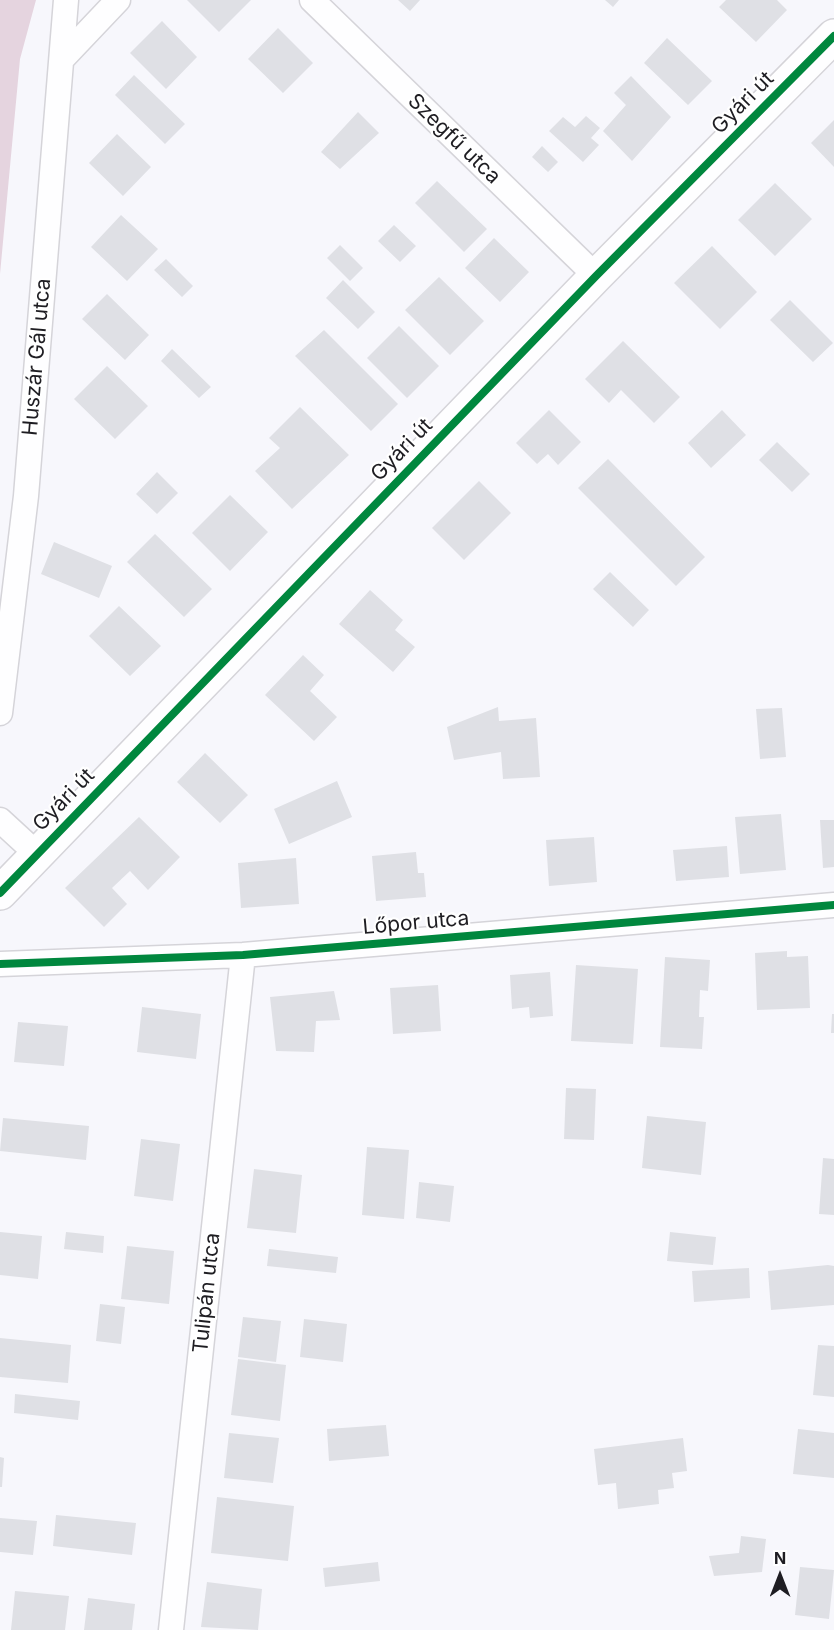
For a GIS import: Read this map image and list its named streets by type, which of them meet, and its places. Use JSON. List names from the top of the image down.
{
  "streets": {
    "street": [
      "Gyári út",
      "Szegfű utca",
      "Huszár Gál utca",
      "Lőpor utca",
      "Tulipán utca"
    ]
  },
  "crossings": [
    ["Gyári út", "Szegfű utca"],
    ["Lőpor utca", "Tulipán utca"]
  ],
  "north": "top"
}
